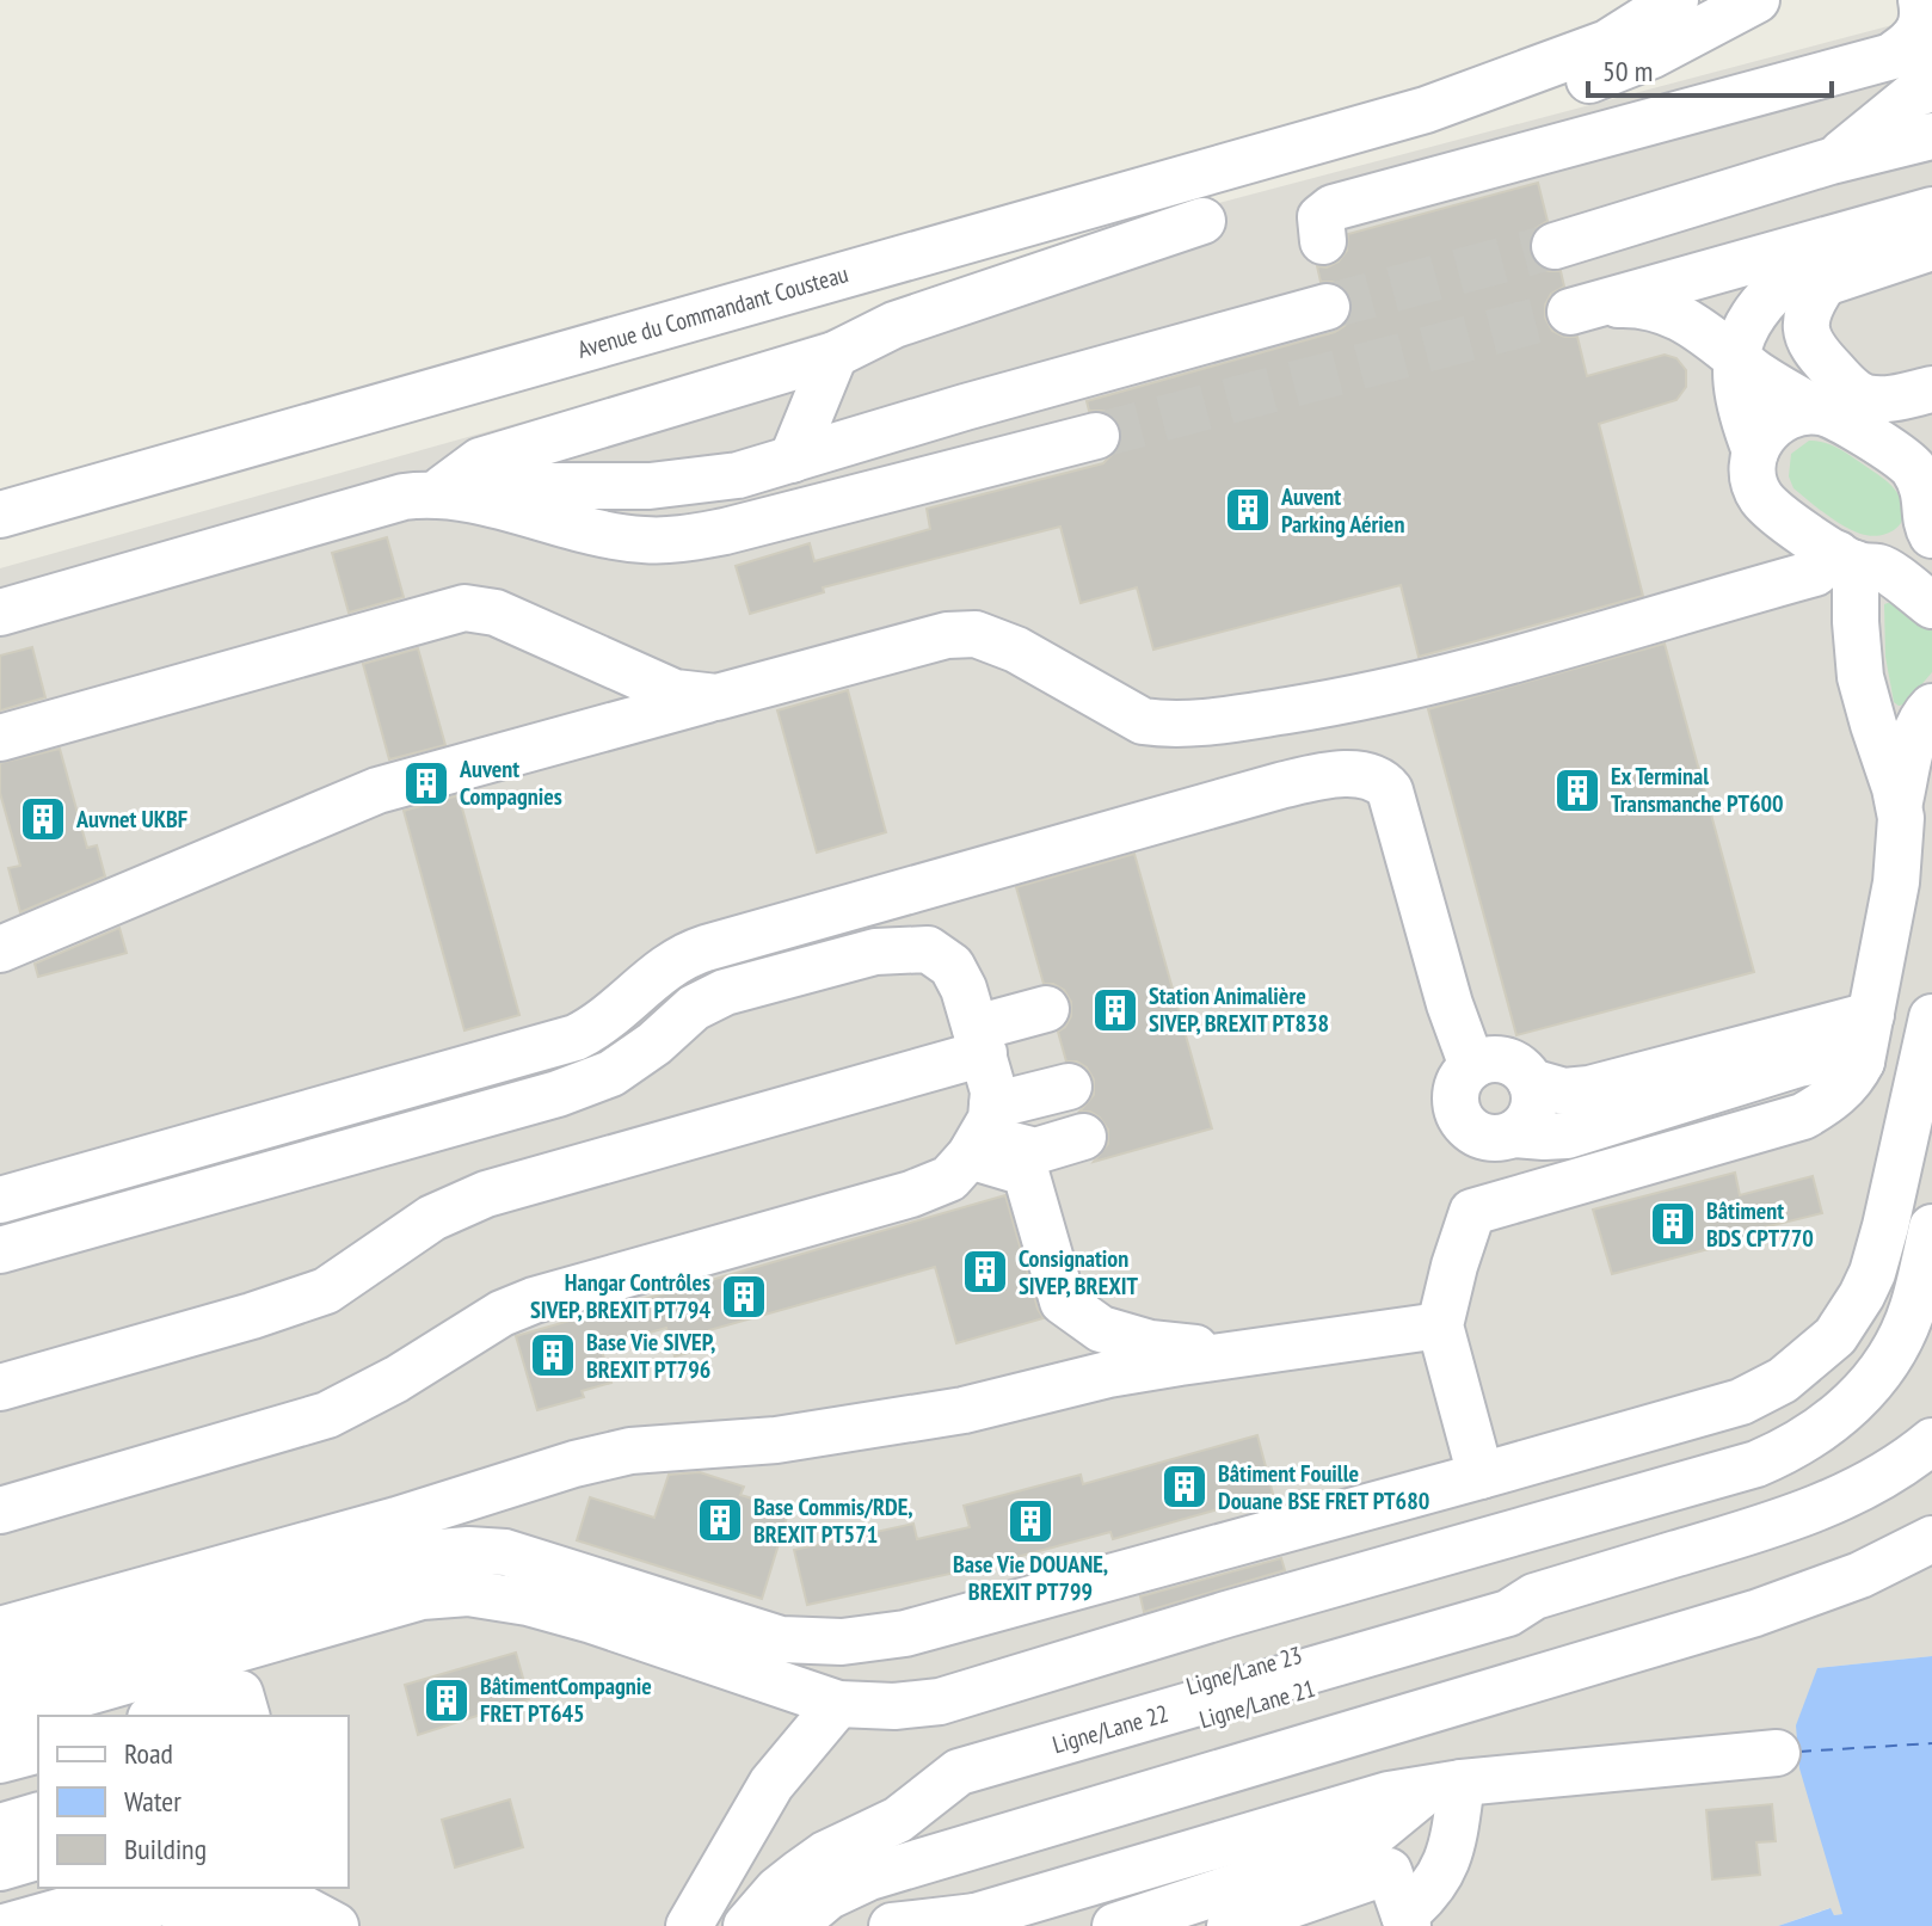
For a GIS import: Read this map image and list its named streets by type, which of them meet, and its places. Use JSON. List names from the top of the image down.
{
  "streets": {
    "street": ["Avenue du Commandant Cousteau", "Ligne/Lane 22"]
  },
  "places": {
    "building": [
      "Auvent Parking Aérien",
      "Auvent Compagnies",
      "Ex Terminal Transmanche PT600",
      "Auvnet UKBF",
      "Station Animalière SIVEP, BREXIT PT838",
      "Bâtiment BDS CPT770",
      "Consignation SIVEP, BREXIT",
      "Hangar Contrôles SIVEP, BREXIT PT794",
      "Base Vie SIVEP, BREXIT PT796",
      "Bâtiment Fouille Douane BSE FRET PT680",
      "Base Commis/RDE, BREXIT PT571",
      "Base Vie DOUANE, BREXIT PT799",
      "BâtimentCompagnie FRET PT645"
    ]
  },
  "legend": ["Road", "Water", "Building"],
  "scale_bar": "50 m"
}
